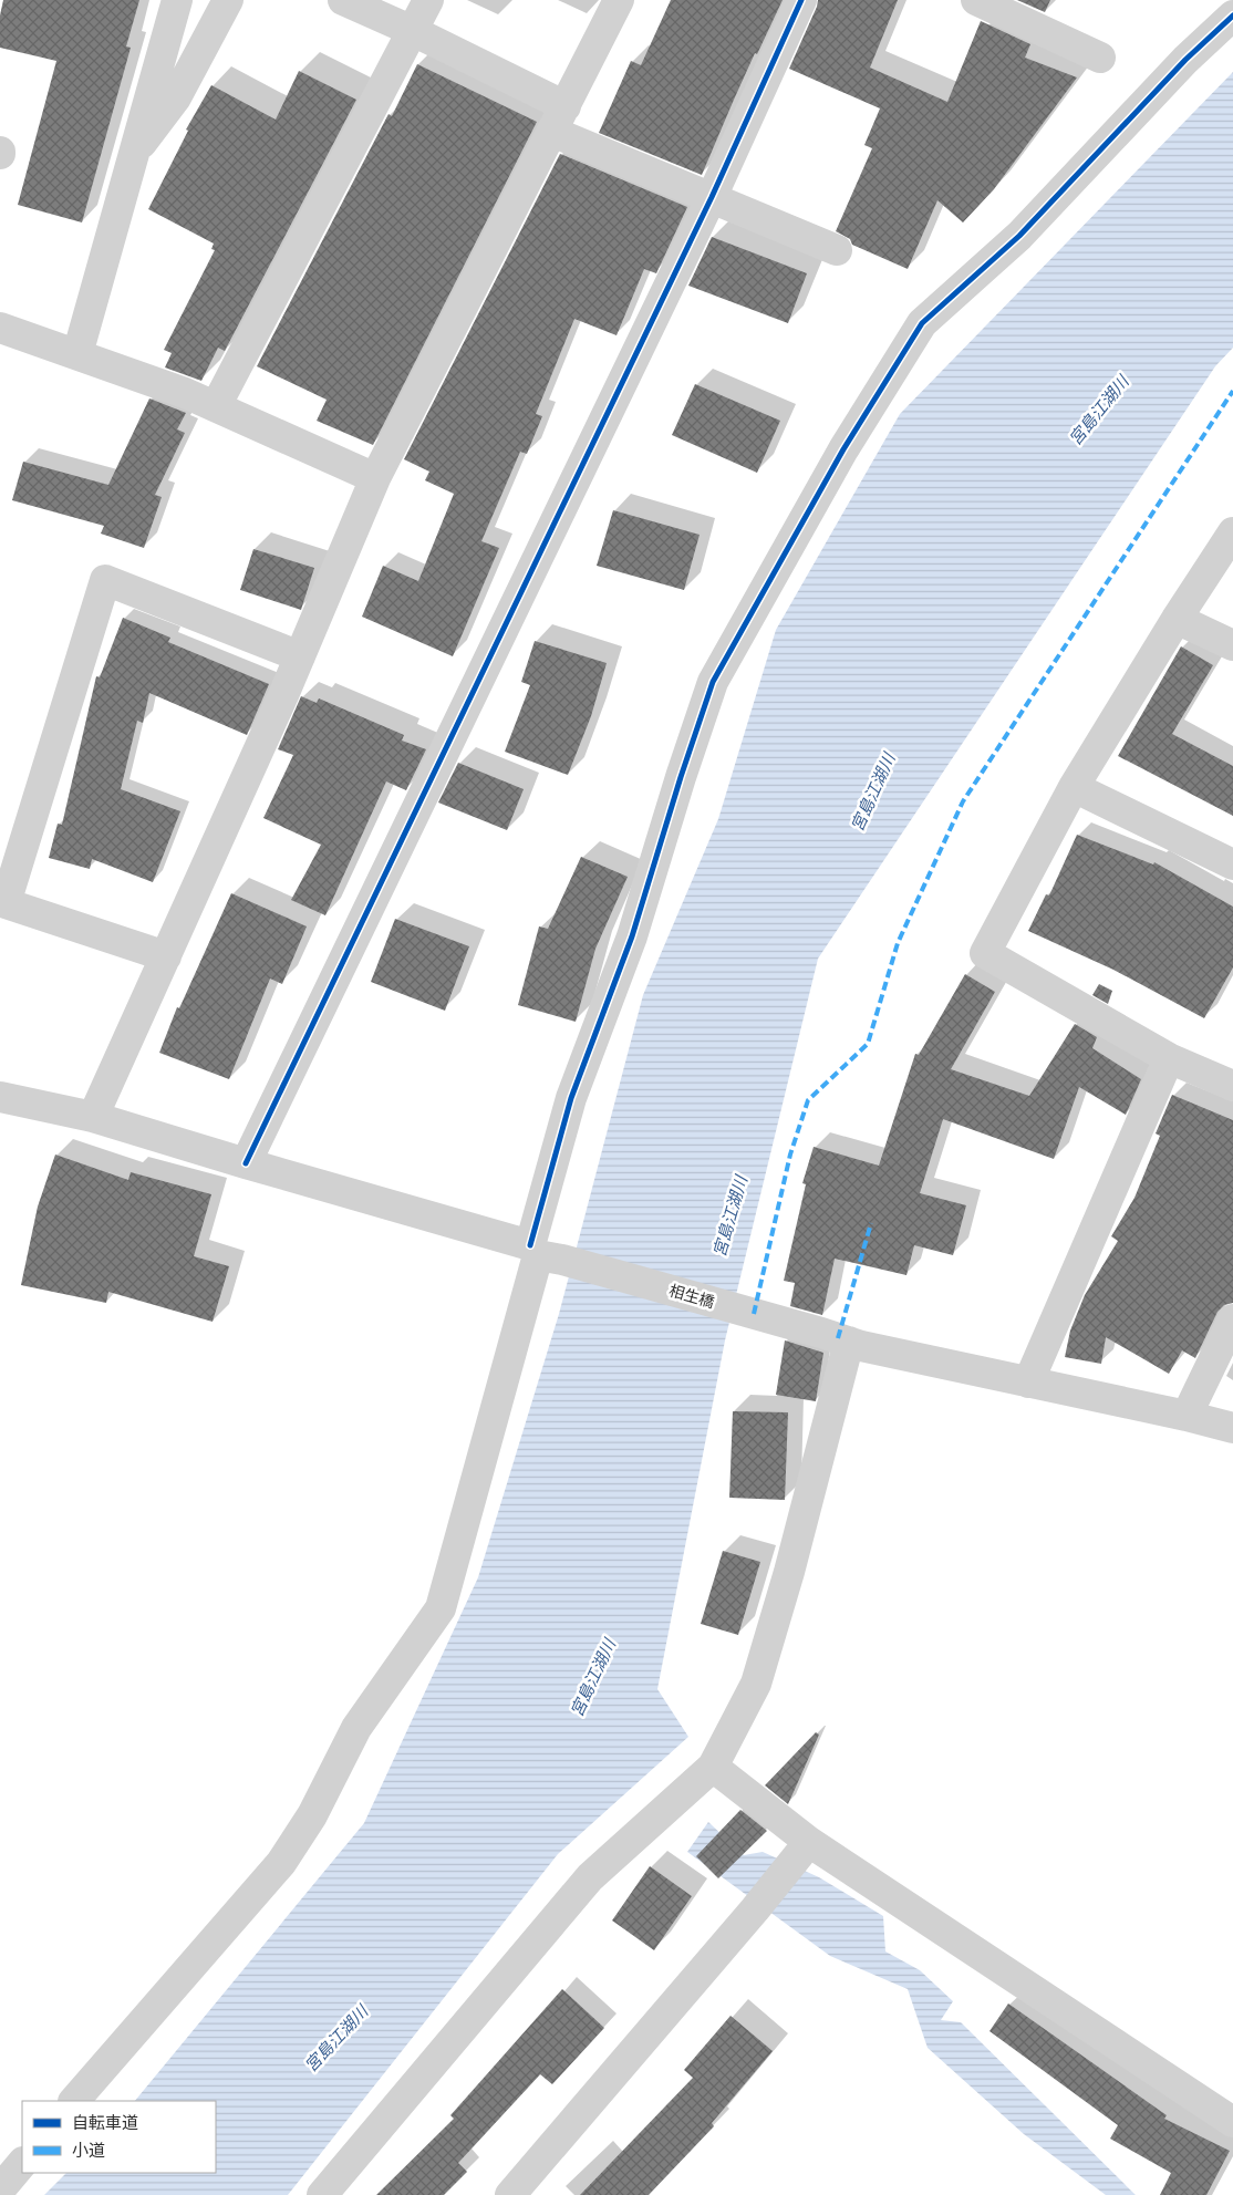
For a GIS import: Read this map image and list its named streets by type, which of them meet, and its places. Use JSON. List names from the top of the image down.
{
  "streets": {
    "street": ["相生橋"]
  },
  "water": ["宮島江湖川"],
  "legend": ["自転車道", "小道"]
}
